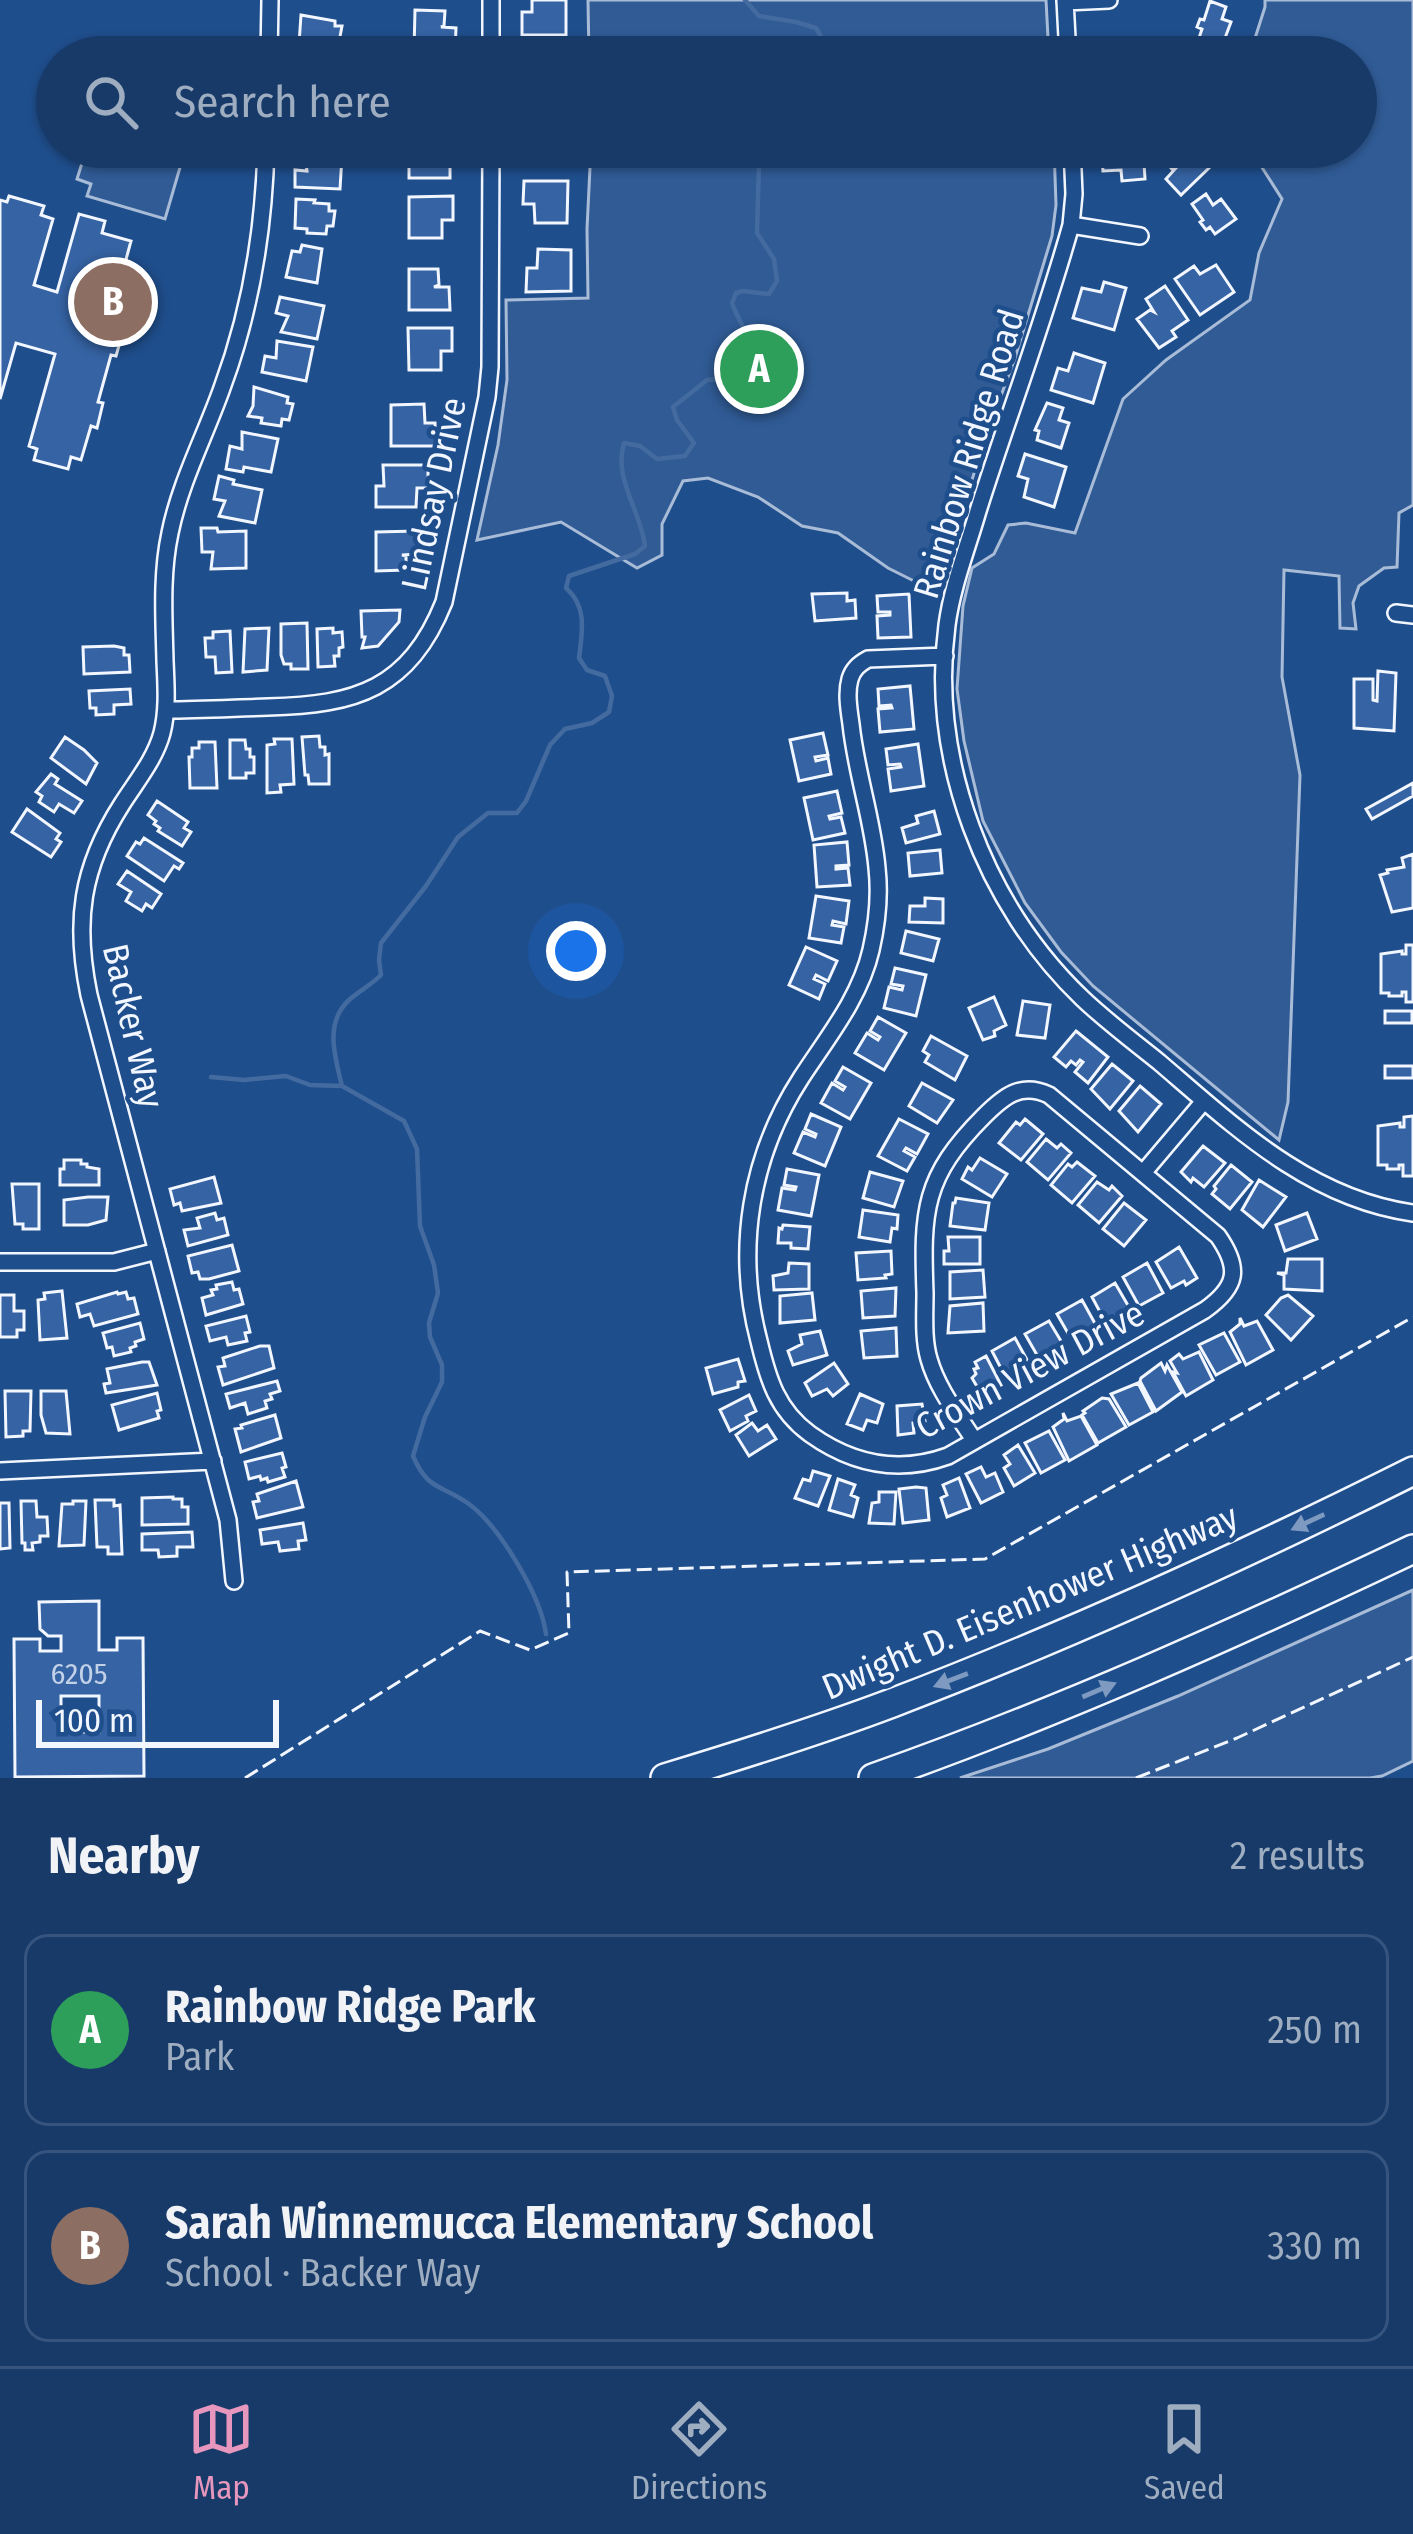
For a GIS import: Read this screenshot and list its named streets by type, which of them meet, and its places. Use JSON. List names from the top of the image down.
{
  "streets": {
    "highway": ["Dwight D. Eisenhower Highway"],
    "street": [
      "Rainbow Ridge Road",
      "Lindsay Drive",
      "Backer Way",
      "Crown View Drive"
    ]
  },
  "crossings": [
    ["Rainbow Ridge Road", "Crown View Drive"],
    ["Lindsay Drive", "Backer Way"]
  ],
  "house_numbers": ["6205"],
  "scale_bar": "100 m",
  "page": {
    "search": "Search here",
    "pins": ["B", "A"],
    "scale": "100 m",
    "heading": ["Nearby", "2 results"],
    "list": [
      {
        "mark": "A",
        "name": "Rainbow Ridge Park",
        "note": "Park",
        "value": "250 m"
      },
      {
        "mark": "B",
        "name": "Sarah Winnemucca Elementary School",
        "note": "School · Backer Way",
        "value": "330 m"
      }
    ],
    "nav": ["Map", "Directions", "Saved"]
  }
}
